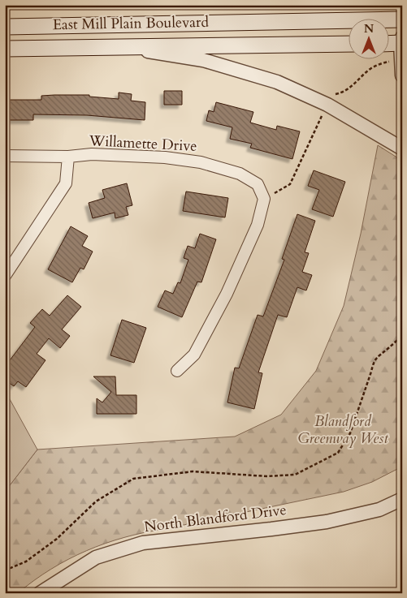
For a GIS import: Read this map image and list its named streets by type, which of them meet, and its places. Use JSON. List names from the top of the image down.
{
  "streets": {
    "main road": ["East Mill Plain Boulevard"],
    "street": ["Willamette Drive", "North Blandford Drive"]
  },
  "parks": ["Blandford Greenway West"],
  "north": "top"
}
